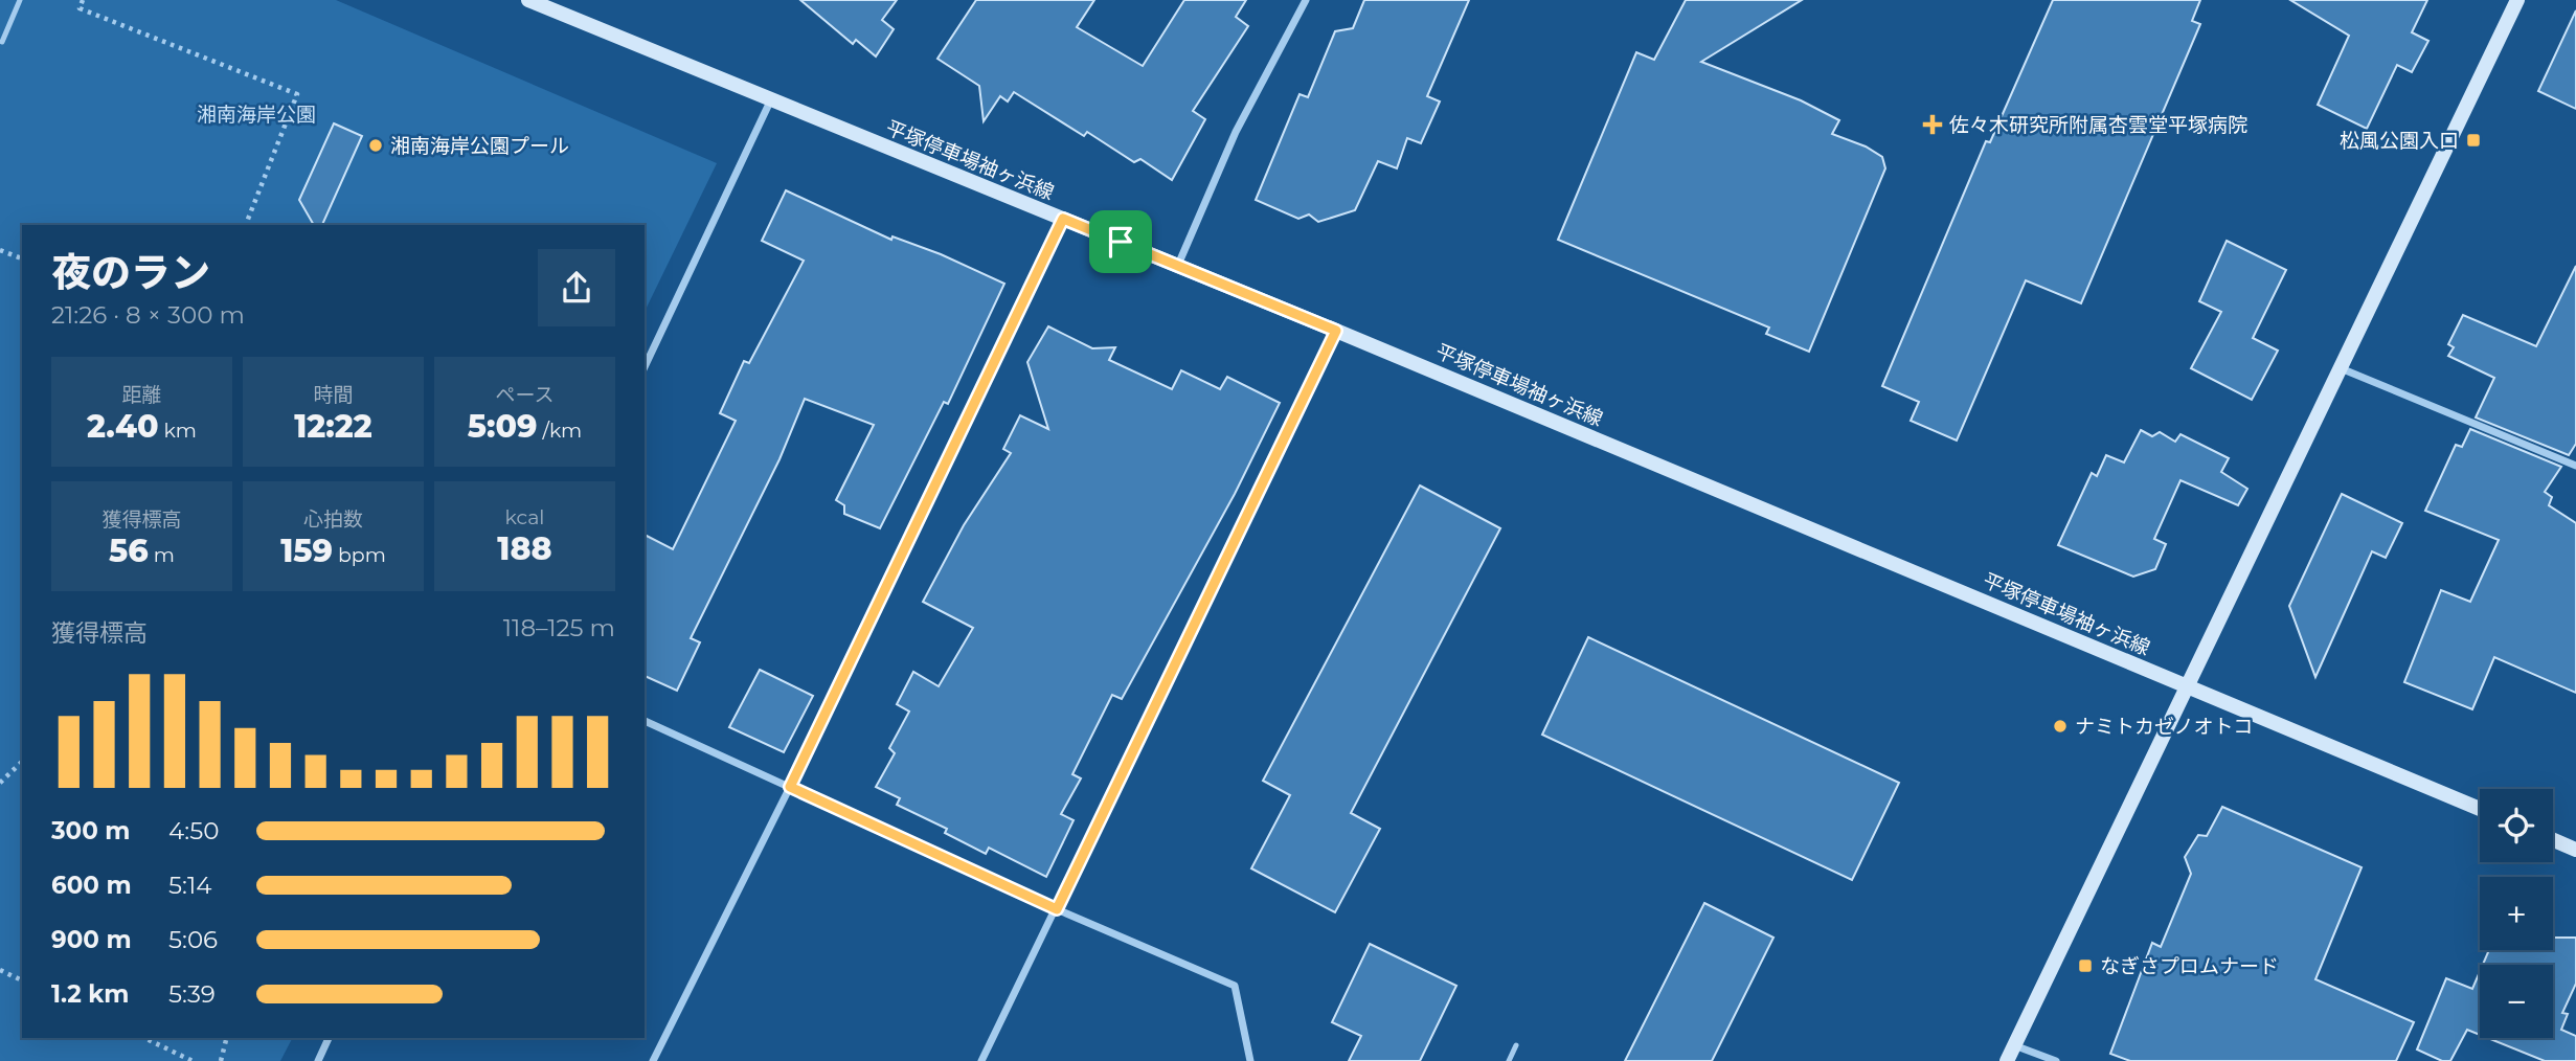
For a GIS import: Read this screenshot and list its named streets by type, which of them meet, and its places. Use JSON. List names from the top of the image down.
{
  "streets": {
    "main road": ["平塚停車場袖ヶ浜線"]
  },
  "parks": ["湘南海岸公園"],
  "places": {
    "health": ["佐々木研究所附属杏雲堂平塚病院"],
    "transit": ["松風公園入口", "なぎさプロムナード"],
    "other": ["湘南海岸公園プール", "ナミトカゼノオトコ"]
  },
  "page": {
    "heading": ["夜のラン", "21:26 · 8 × 300 m"],
    "stats": [
      ["距離", "2.40 km"],
      ["時間", "12:22"],
      ["ペース", "5:09 /km"],
      ["獲得標高", "56 m"],
      ["心拍数", "159 bpm"],
      ["kcal", "188"]
    ],
    "chart": ["獲得標高", "118–125 m"],
    "map_buttons": ["+", "−"],
    "list": [
      {
        "name": "300 m",
        "note": "4:50"
      },
      {
        "name": "600 m",
        "note": "5:14"
      },
      {
        "name": "900 m",
        "note": "5:06"
      },
      {
        "name": "1.2 km",
        "note": "5:39"
      }
    ]
  }
}
